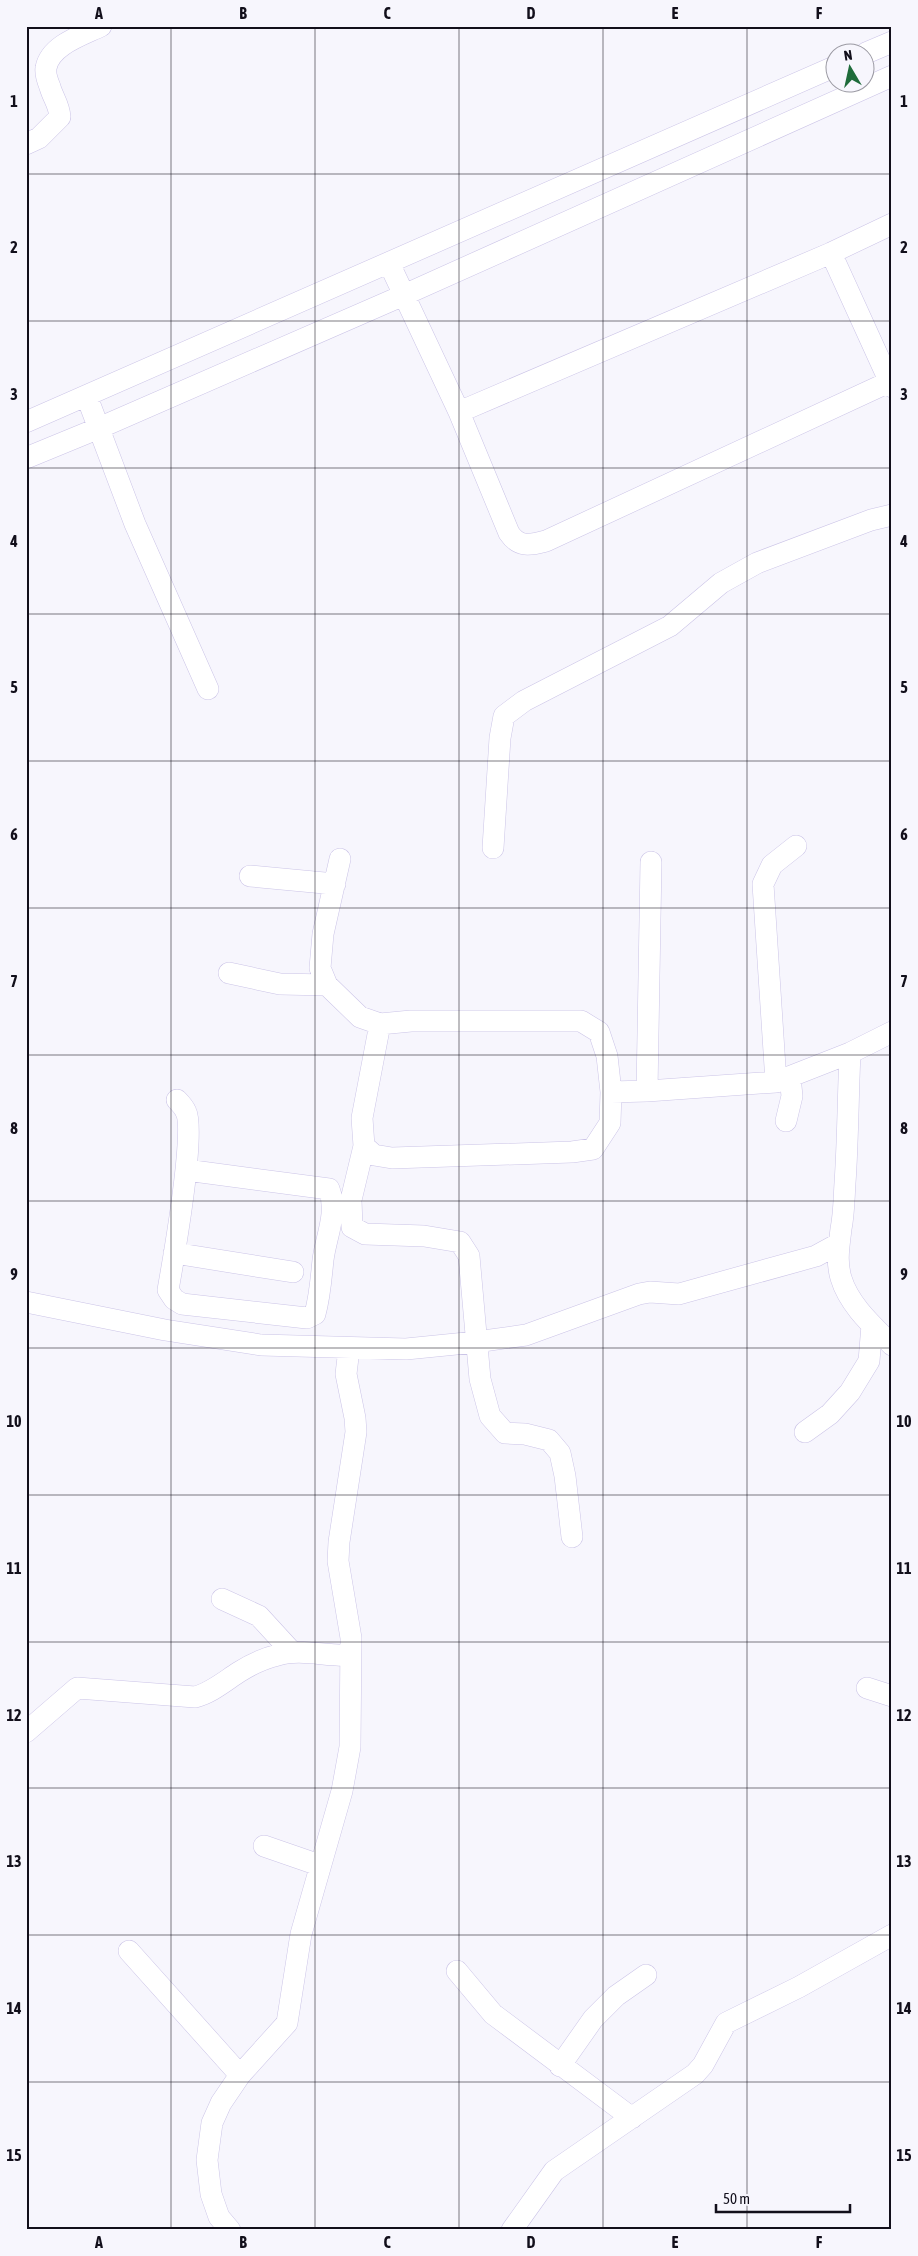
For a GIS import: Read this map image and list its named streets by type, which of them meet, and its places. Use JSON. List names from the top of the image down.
{
  "scale_bar": "50 m",
  "north": "top",
  "grid": {
    "columns": [
      "A",
      "B",
      "C",
      "D",
      "E",
      "F"
    ],
    "rows": [
      "1",
      "2",
      "3",
      "4",
      "5",
      "6",
      "7",
      "8",
      "9",
      "10",
      "11",
      "12",
      "13",
      "14",
      "15"
    ]
  }
}
